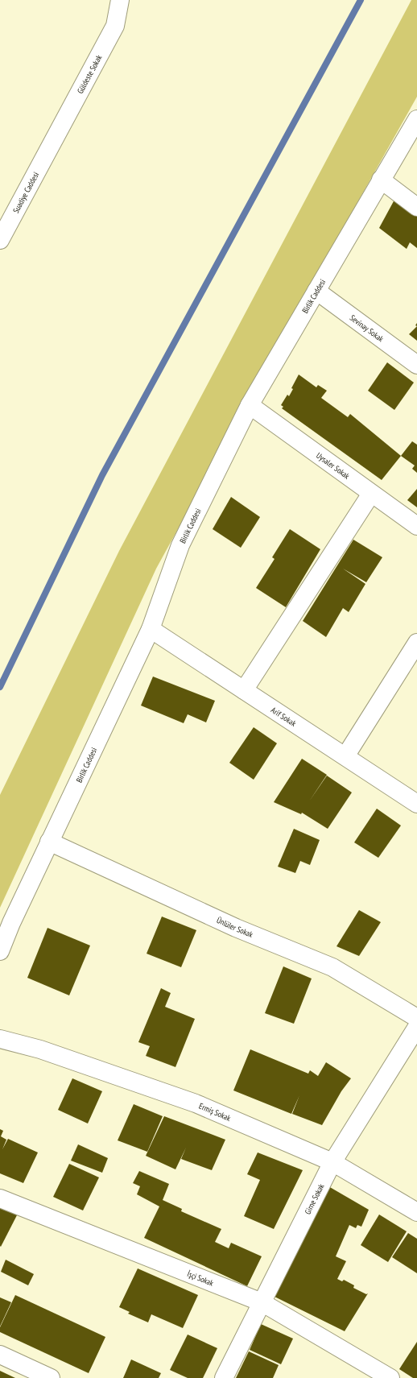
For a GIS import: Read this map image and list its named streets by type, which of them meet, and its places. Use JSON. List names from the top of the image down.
{
  "streets": {
    "street": [
      "Güldeste Sokak",
      "Suadiye Caddesi",
      "Birlik Caddesi",
      "Sevinay Sokak",
      "Uysaler Sokak",
      "Arif Sokak",
      "Ünlüler Sokak",
      "Ermiş Sokak",
      "Girne Sokak",
      "İşçi Sokak"
    ]
  },
  "crossings": [
    ["Güldeste Sokak", "Suadiye Caddesi"],
    ["Birlik Caddesi", "Sevinay Sokak"],
    ["Birlik Caddesi", "Uysaler Sokak"],
    ["Birlik Caddesi", "Arif Sokak"],
    ["Birlik Caddesi", "Ünlüler Sokak"],
    ["Ermiş Sokak", "Girne Sokak"],
    ["Girne Sokak", "İşçi Sokak"]
  ]
}
